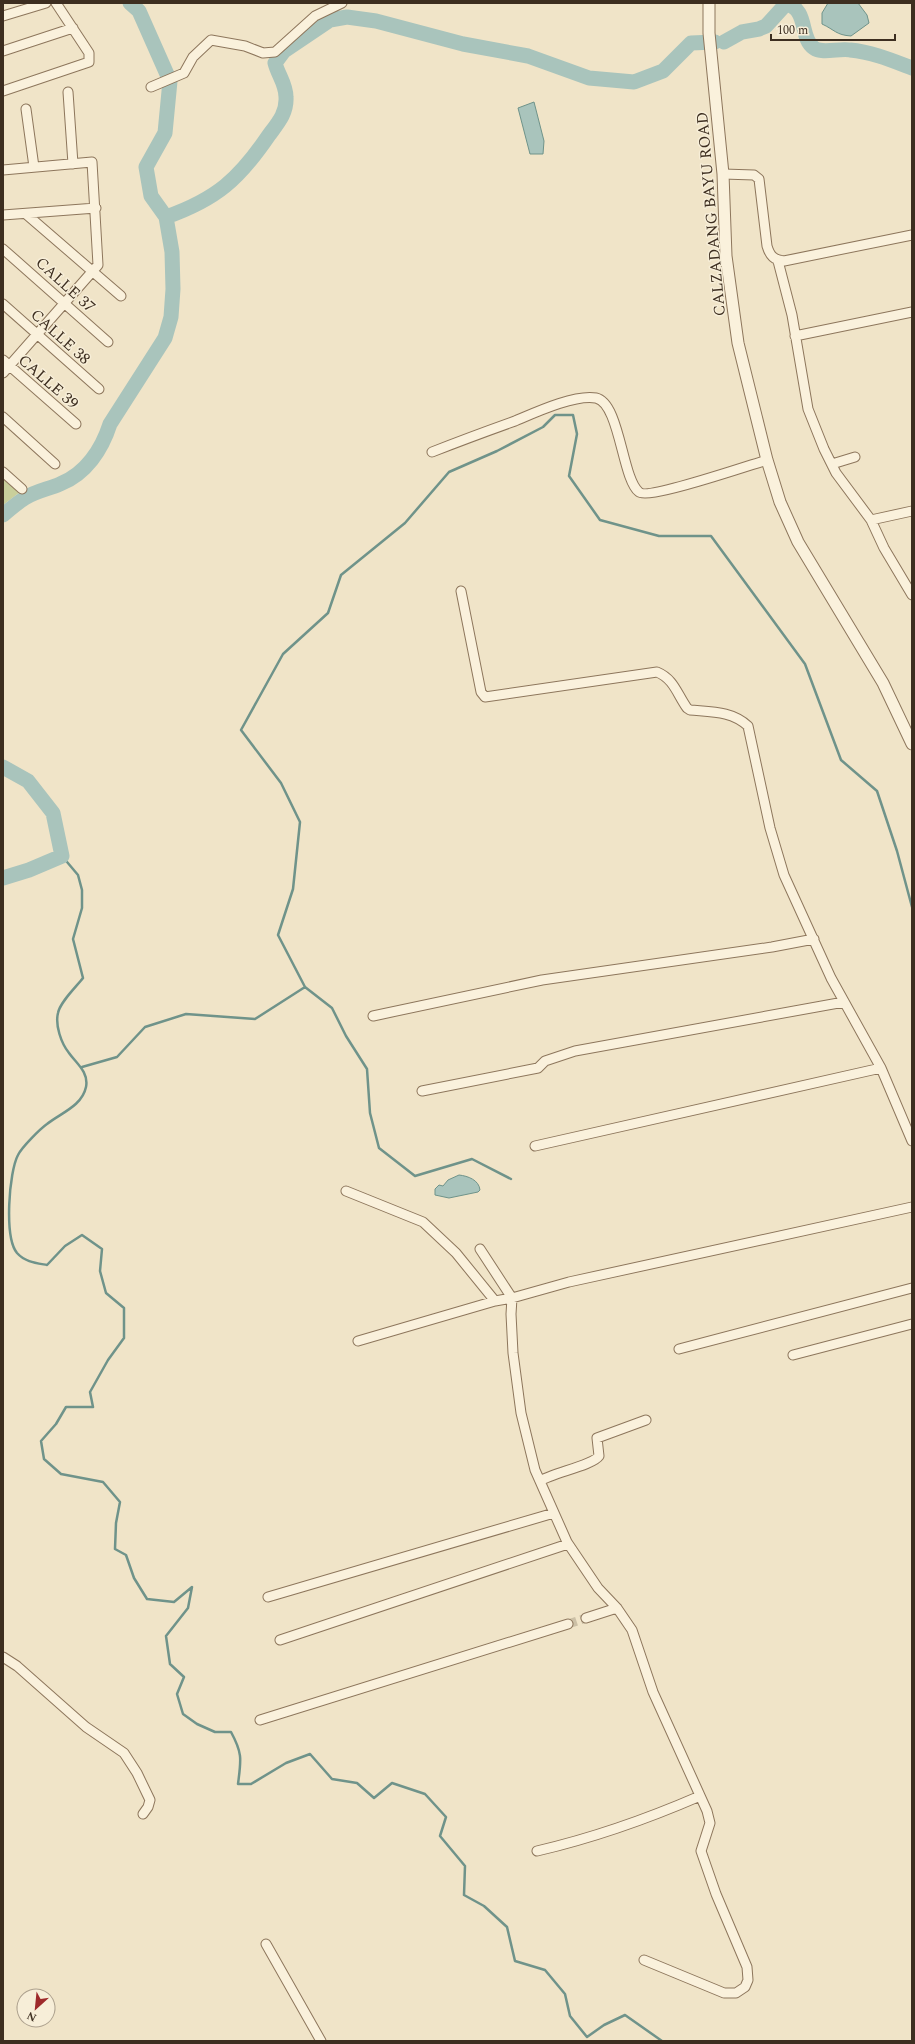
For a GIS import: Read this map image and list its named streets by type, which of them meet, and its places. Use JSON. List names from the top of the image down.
{
  "streets": {
    "street": [
      "CALZADANG BAYU ROAD",
      "CALLE 37",
      "CALLE 38",
      "CALLE 39"
    ]
  },
  "scale_bar": "100 m",
  "north": "bottom left"
}
